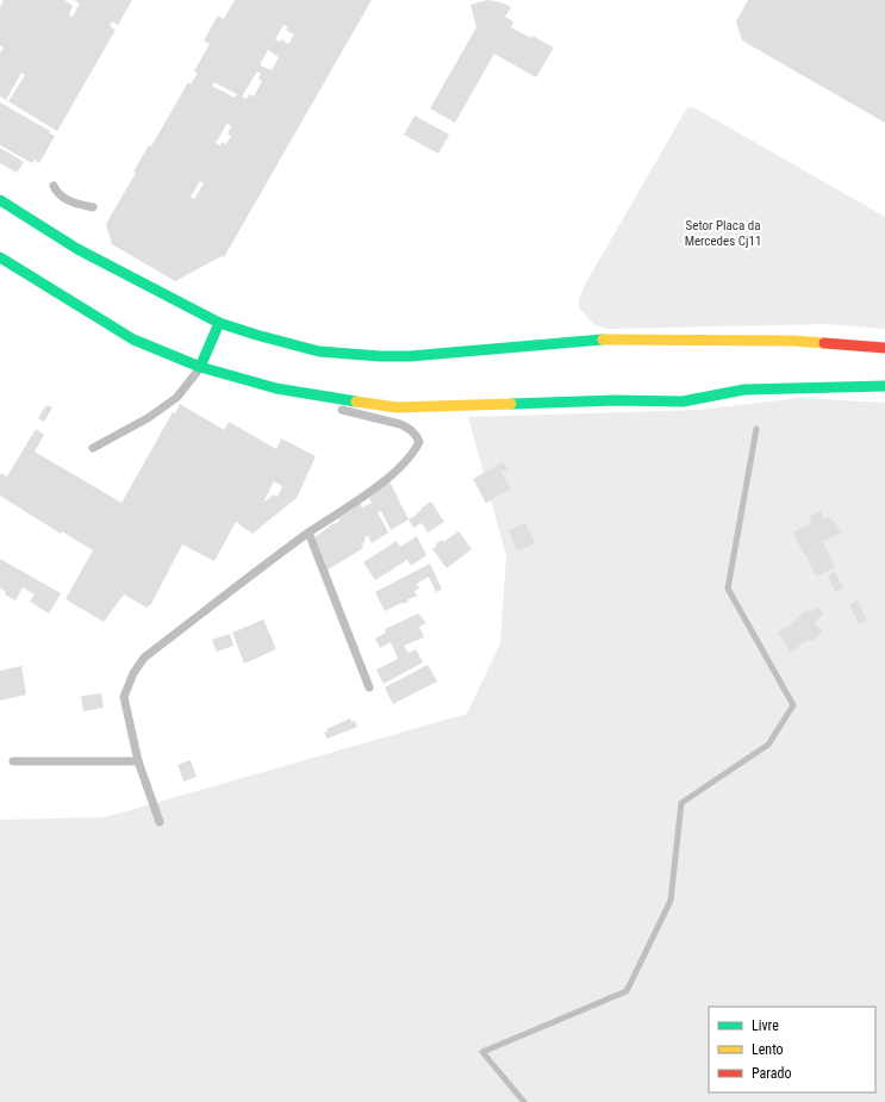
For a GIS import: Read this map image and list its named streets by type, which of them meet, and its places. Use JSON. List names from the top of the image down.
{
  "parks": ["Setor Placa da Mercedes Cj11"],
  "legend": ["Livre", "Lento", "Parado"]
}
